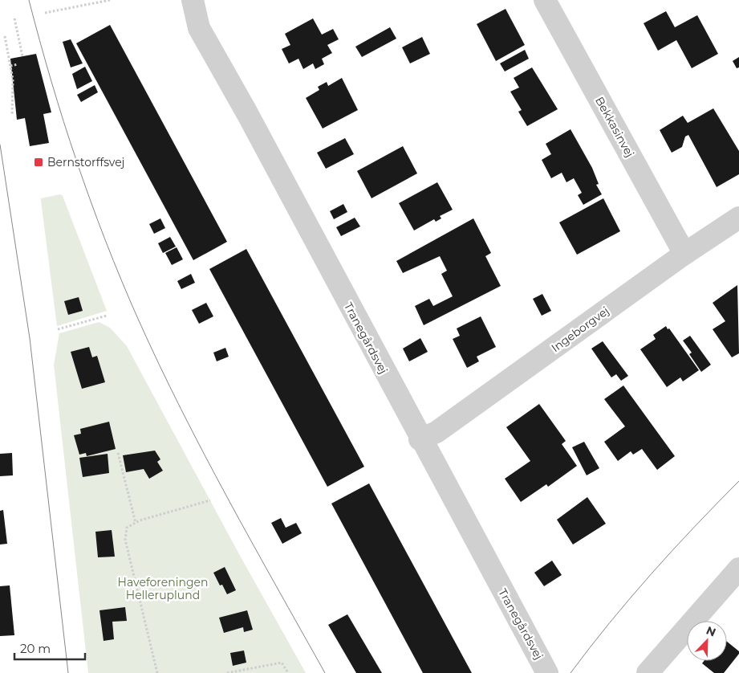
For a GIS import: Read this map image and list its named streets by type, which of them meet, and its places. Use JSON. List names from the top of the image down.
{
  "streets": {
    "street": ["Bekkasinvej", "Ingeborgvej", "Tranegårdsvej"]
  },
  "crossings": [
    ["Bekkasinvej", "Ingeborgvej"],
    ["Ingeborgvej", "Tranegårdsvej"]
  ],
  "parks": ["Haveforeningen Helleruplund"],
  "places": {
    "transit": ["Bernstorffsvej"]
  },
  "scale_bar": "20 m",
  "north": "top right"
}
